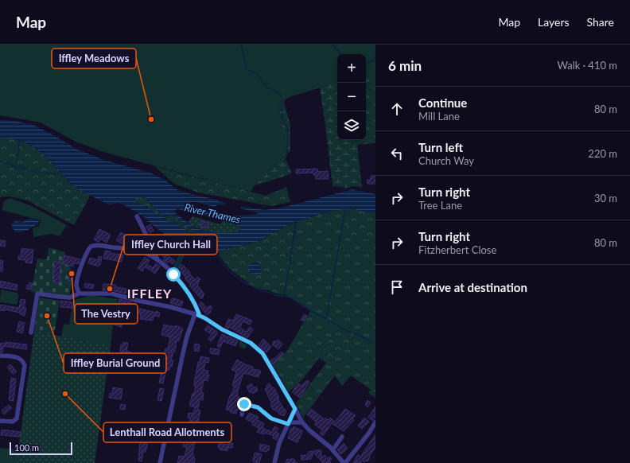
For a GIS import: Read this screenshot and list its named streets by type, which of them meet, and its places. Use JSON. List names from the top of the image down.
{
  "districts": ["IFFLEY"],
  "water": ["River Thames"],
  "places": [
    "Iffley Meadows",
    "The Vestry",
    "Iffley Church Hall",
    "Iffley Burial Ground",
    "Lenthall Road Allotments"
  ],
  "scale_bar": "100 m",
  "page": {
    "header": "Map",
    "nav": ["Map", "Layers", "Share"],
    "heading": ["6 min", "Walk · 410 m"],
    "map_buttons": ["+", "−"],
    "list": [
      ["Continue", "Mill Lane", "80 m"],
      ["Turn left", "Church Way", "220 m"],
      ["Turn right", "Tree Lane", "30 m"],
      ["Turn right", "Fitzherbert Close", "80 m"],
      "Arrive at destination"
    ],
    "scale": "100 m"
  }
}
